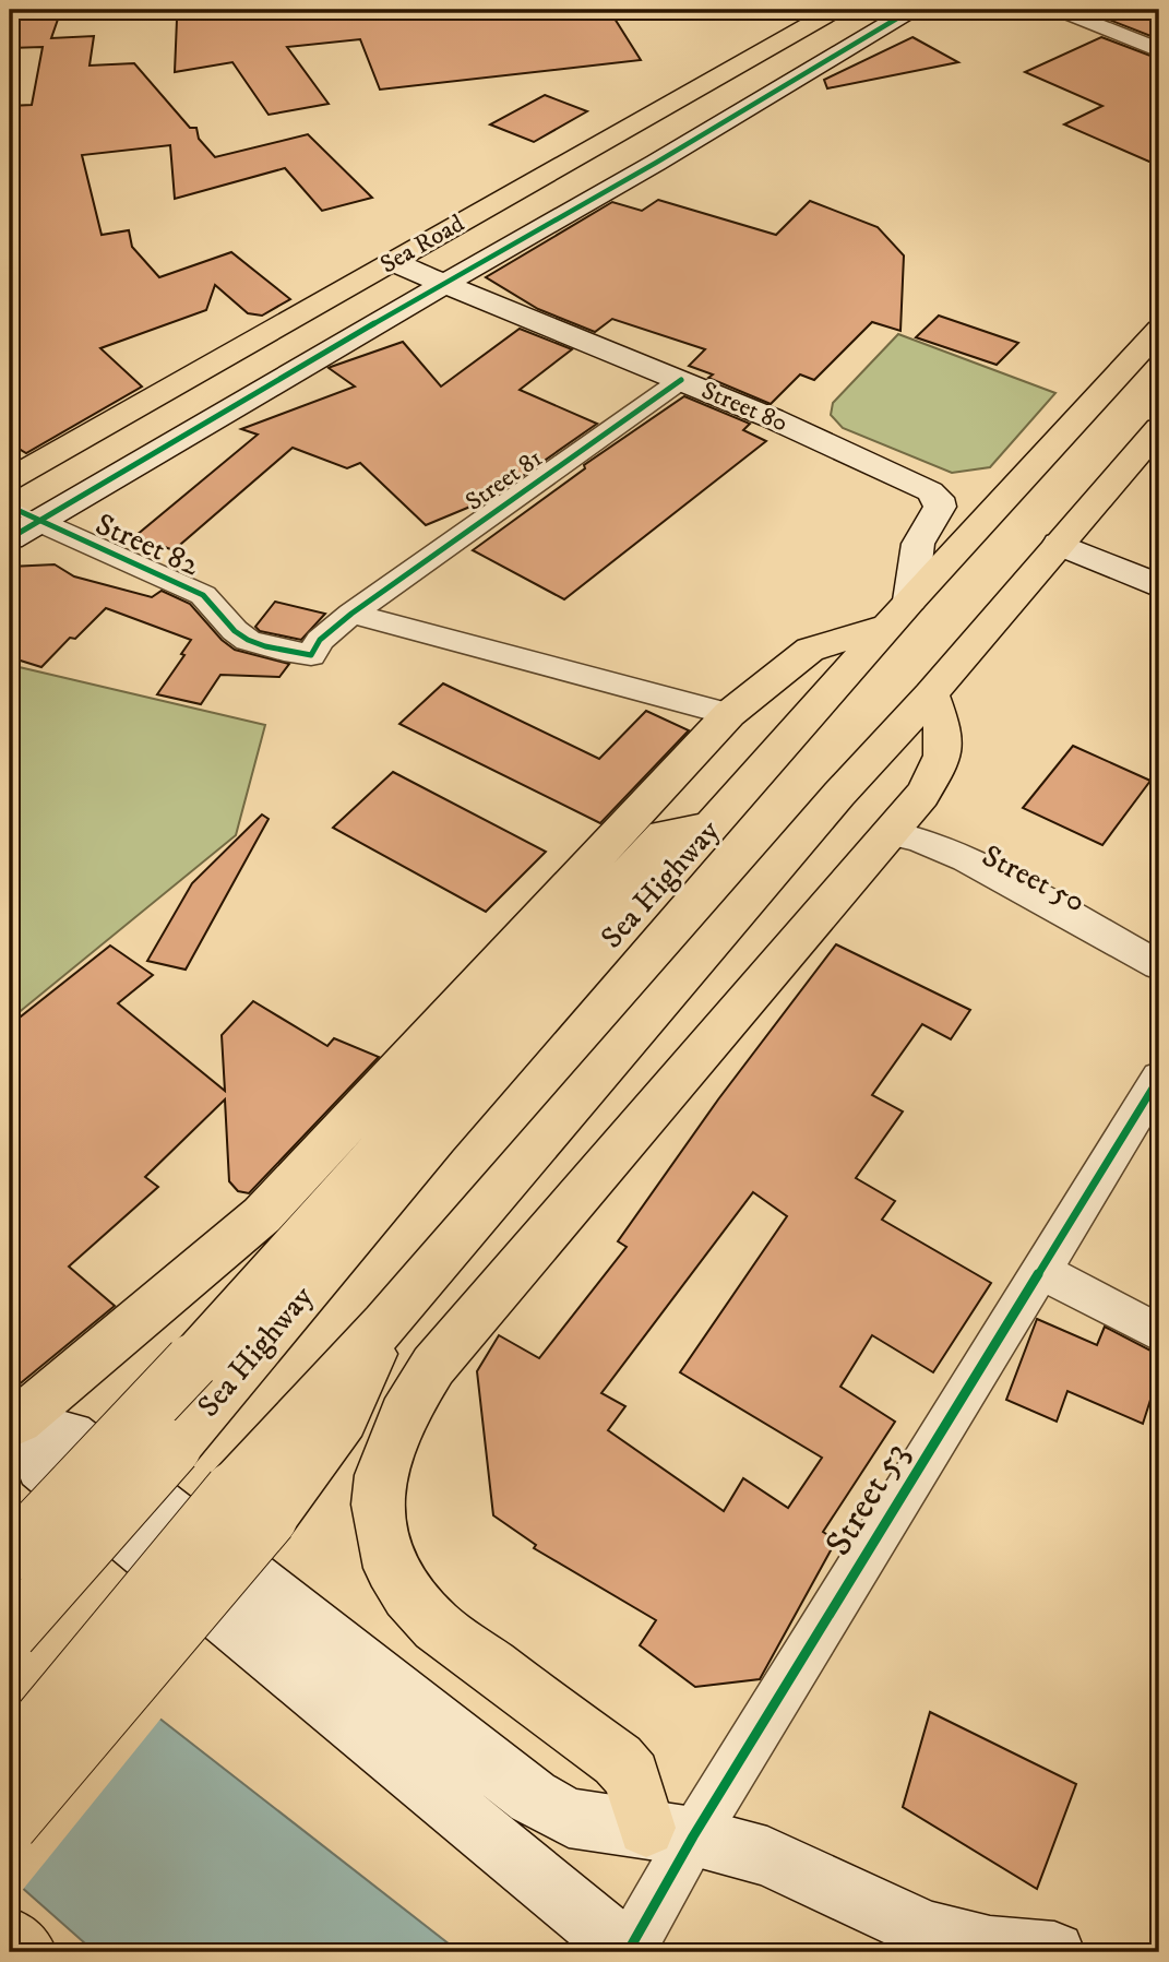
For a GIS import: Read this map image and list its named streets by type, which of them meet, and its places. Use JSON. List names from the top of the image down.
{
  "streets": {
    "highway": ["Sea Road", "Sea Highway"],
    "street": [
      "Street 80",
      "Street 81",
      "Street 82",
      "Street 50",
      "Street 53"
    ]
  },
  "crossings": [
    ["Sea Road", "Street 80"],
    ["Street 80", "Street 81"],
    ["Street 80", "Sea Highway"],
    ["Street 81", "Street 82"]
  ]
}
